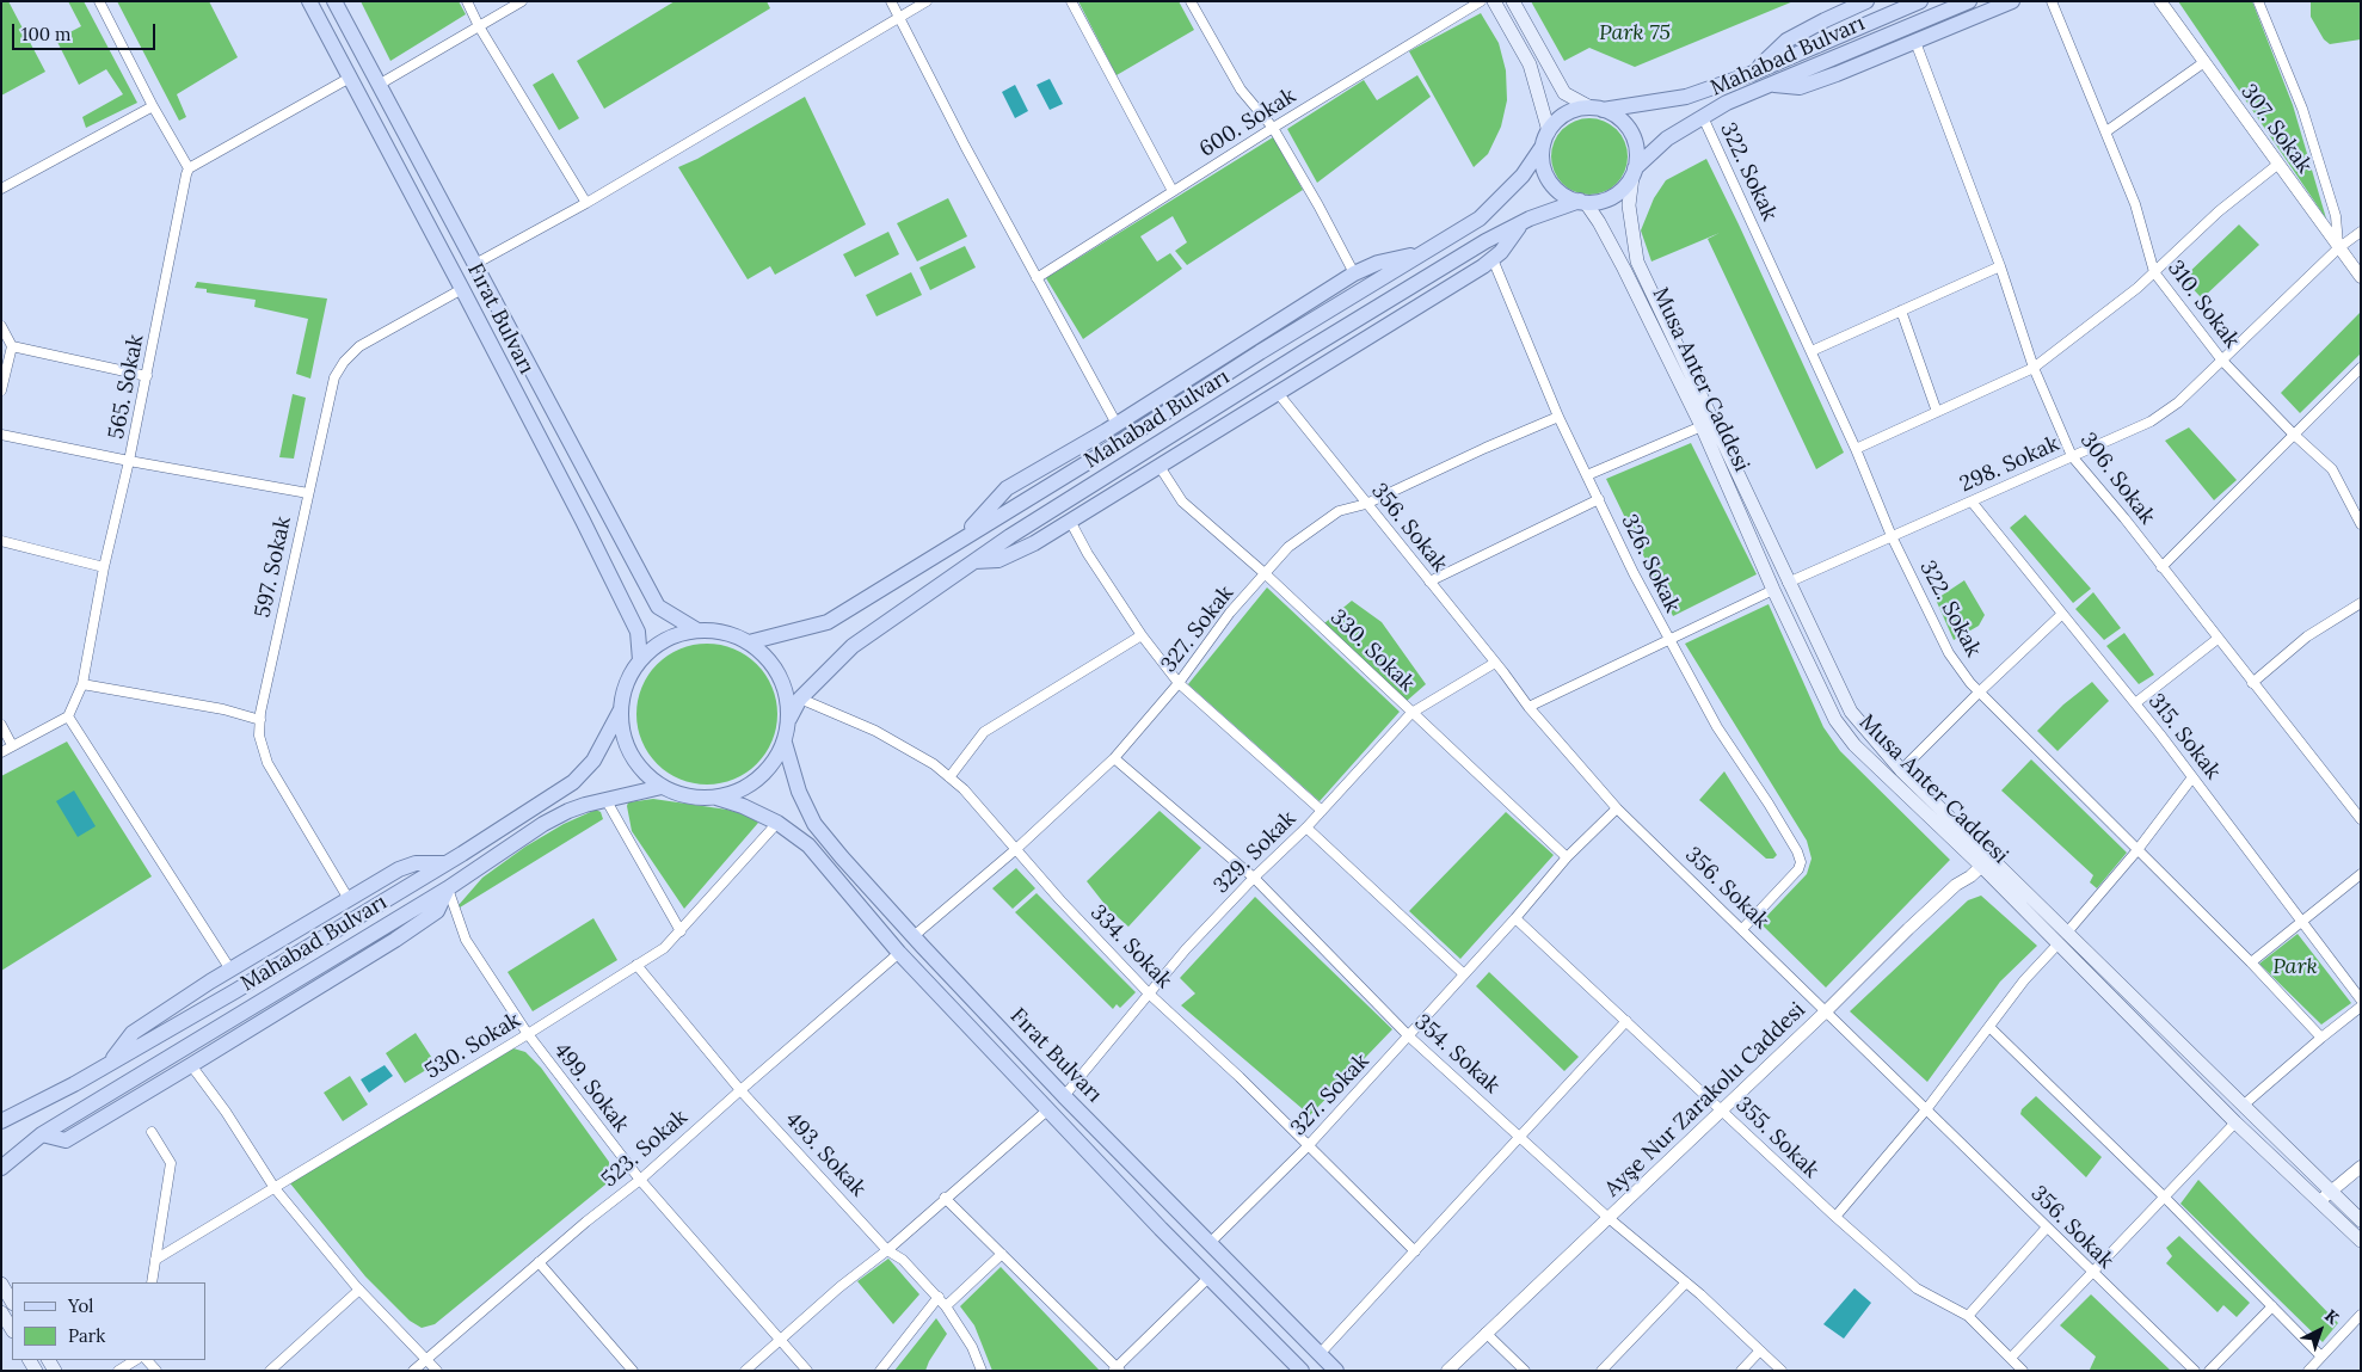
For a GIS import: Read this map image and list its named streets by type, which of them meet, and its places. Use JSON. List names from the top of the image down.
{
  "streets": {
    "main road": ["Mahabad Bulvarı", "Fırat Bulvarı", "Musa Anter Caddesi"],
    "street": [
      "600. Sokak",
      "307. Sokak",
      "322. Sokak",
      "310. Sokak",
      "565. Sokak",
      "298. Sokak",
      "306. Sokak",
      "356. Sokak",
      "326. Sokak",
      "597. Sokak",
      "327. Sokak",
      "330. Sokak",
      "315. Sokak",
      "329. Sokak",
      "334. Sokak",
      "530. Sokak",
      "354. Sokak",
      "499. Sokak",
      "Ayşe Nur Zarakolu Caddesi",
      "355. Sokak",
      "523. Sokak",
      "493. Sokak"
    ]
  },
  "crossings": [
    ["Mahabad Bulvarı", "322. Sokak"],
    ["Mahabad Bulvarı", "Fırat Bulvarı"],
    ["Mahabad Bulvarı", "Musa Anter Caddesi"],
    ["Mahabad Bulvarı", "334. Sokak"],
    ["Mahabad Bulvarı", "499. Sokak"],
    ["307. Sokak", "298. Sokak"],
    ["322. Sokak", "298. Sokak"],
    ["310. Sokak", "298. Sokak"],
    ["Fırat Bulvarı", "597. Sokak"],
    ["Fırat Bulvarı", "327. Sokak"],
    ["Fırat Bulvarı", "329. Sokak"],
    ["Fırat Bulvarı", "530. Sokak"],
    ["Fırat Bulvarı", "523. Sokak"],
    ["Musa Anter Caddesi", "298. Sokak"],
    ["Musa Anter Caddesi", "Ayşe Nur Zarakolu Caddesi"],
    ["298. Sokak", "306. Sokak"],
    ["298. Sokak", "315. Sokak"],
    ["356. Sokak", "326. Sokak"],
    ["356. Sokak", "327. Sokak"],
    ["356. Sokak", "329. Sokak"],
    ["356. Sokak", "Ayşe Nur Zarakolu Caddesi"],
    ["326. Sokak", "327. Sokak"],
    ["327. Sokak", "330. Sokak"],
    ["327. Sokak", "334. Sokak"],
    ["327. Sokak", "354. Sokak"],
    ["327. Sokak", "355. Sokak"],
    ["330. Sokak", "329. Sokak"],
    ["329. Sokak", "334. Sokak"],
    ["329. Sokak", "354. Sokak"],
    ["530. Sokak", "499. Sokak"],
    ["530. Sokak", "493. Sokak"],
    ["354. Sokak", "Ayşe Nur Zarakolu Caddesi"],
    ["499. Sokak", "523. Sokak"],
    ["Ayşe Nur Zarakolu Caddesi", "355. Sokak"],
    ["523. Sokak", "493. Sokak"]
  ],
  "parks": ["Park 75", "Park"],
  "legend": ["Yol", "Park"],
  "scale_bar": "100 m",
  "north": "top right"
}
